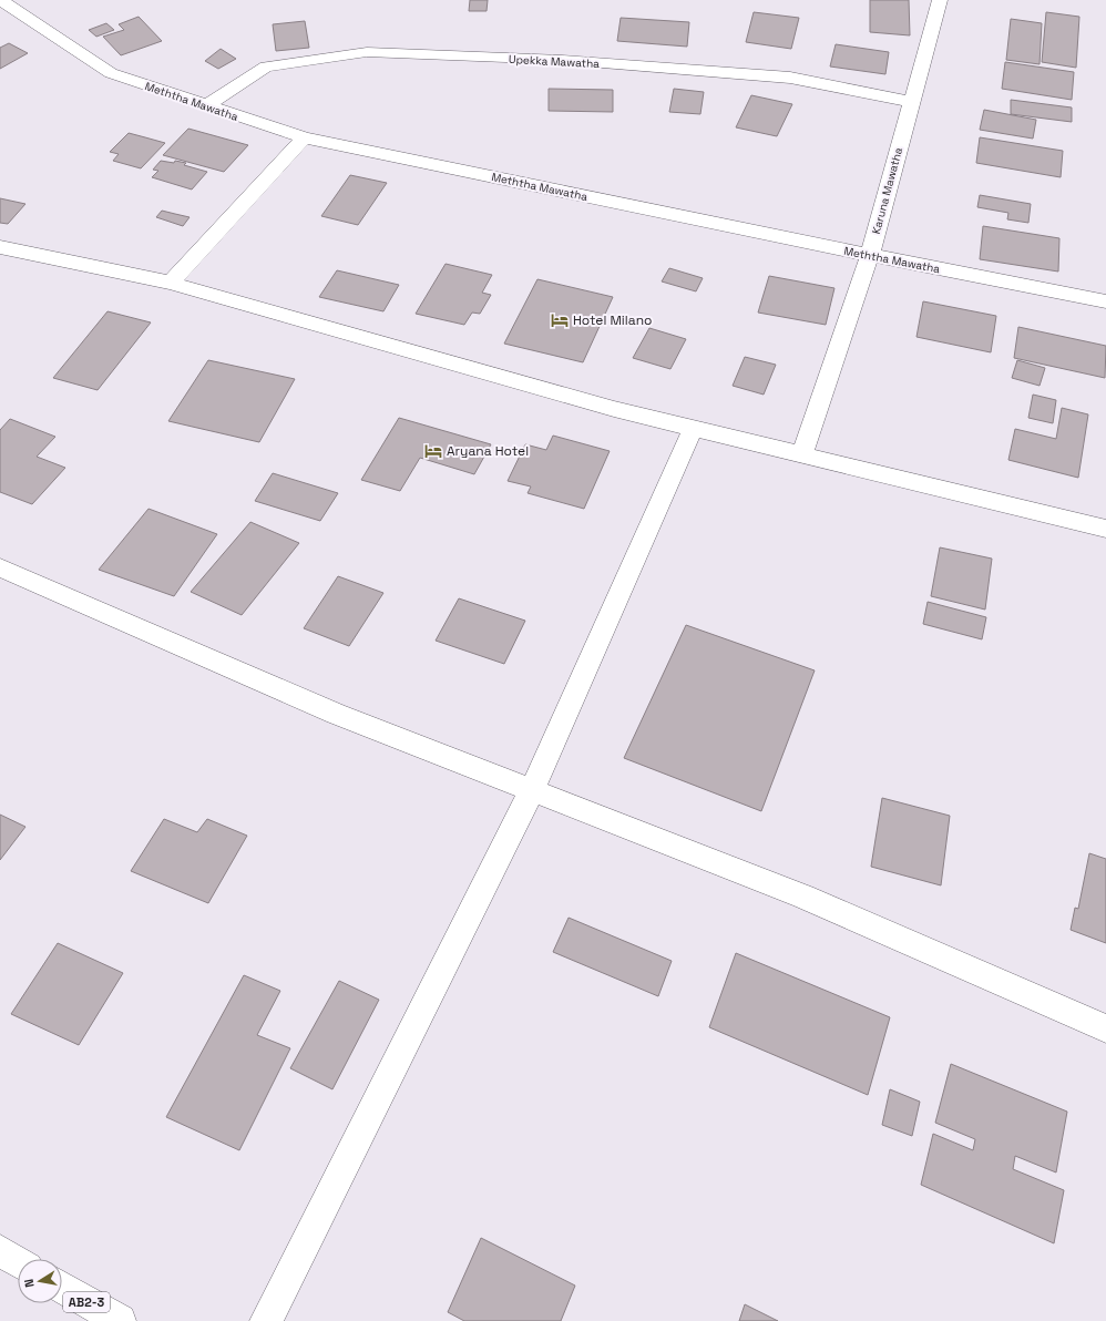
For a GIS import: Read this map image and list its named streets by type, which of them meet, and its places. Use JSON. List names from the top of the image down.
{
  "streets": {
    "street": [
      "Upekka Mawatha",
      "Meththa Mawatha",
      "Karuna Mawatha",
      "AB2-3"
    ]
  },
  "crossings": [
    ["Upekka Mawatha", "Meththa Mawatha"],
    ["Upekka Mawatha", "Karuna Mawatha"],
    ["Meththa Mawatha", "Karuna Mawatha"]
  ],
  "places": {
    "hotel": ["Hotel Milano", "Aryana Hotel"]
  },
  "north": "left"
}
